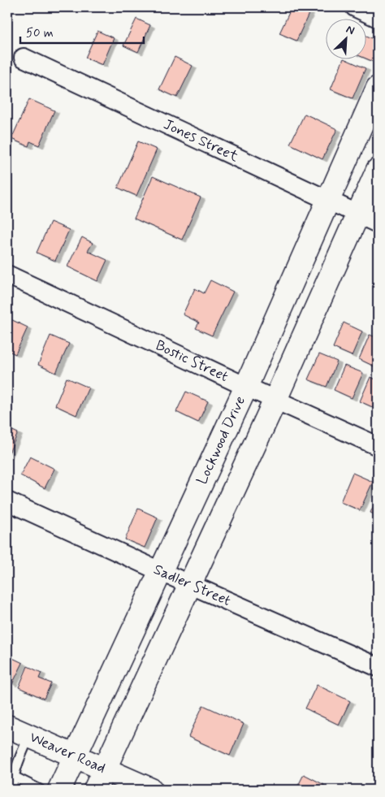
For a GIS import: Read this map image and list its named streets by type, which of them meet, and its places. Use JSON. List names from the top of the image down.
{
  "streets": {
    "main road": ["Lockwood Drive", "Weaver Road"],
    "street": ["Jones Street", "Bostic Street", "Sadler Street"]
  },
  "crossings": [
    ["Jones Street", "Lockwood Drive"],
    ["Bostic Street", "Lockwood Drive"],
    ["Lockwood Drive", "Sadler Street"],
    ["Lockwood Drive", "Weaver Road"]
  ],
  "scale_bar": "50 m",
  "north": "top right"
}
